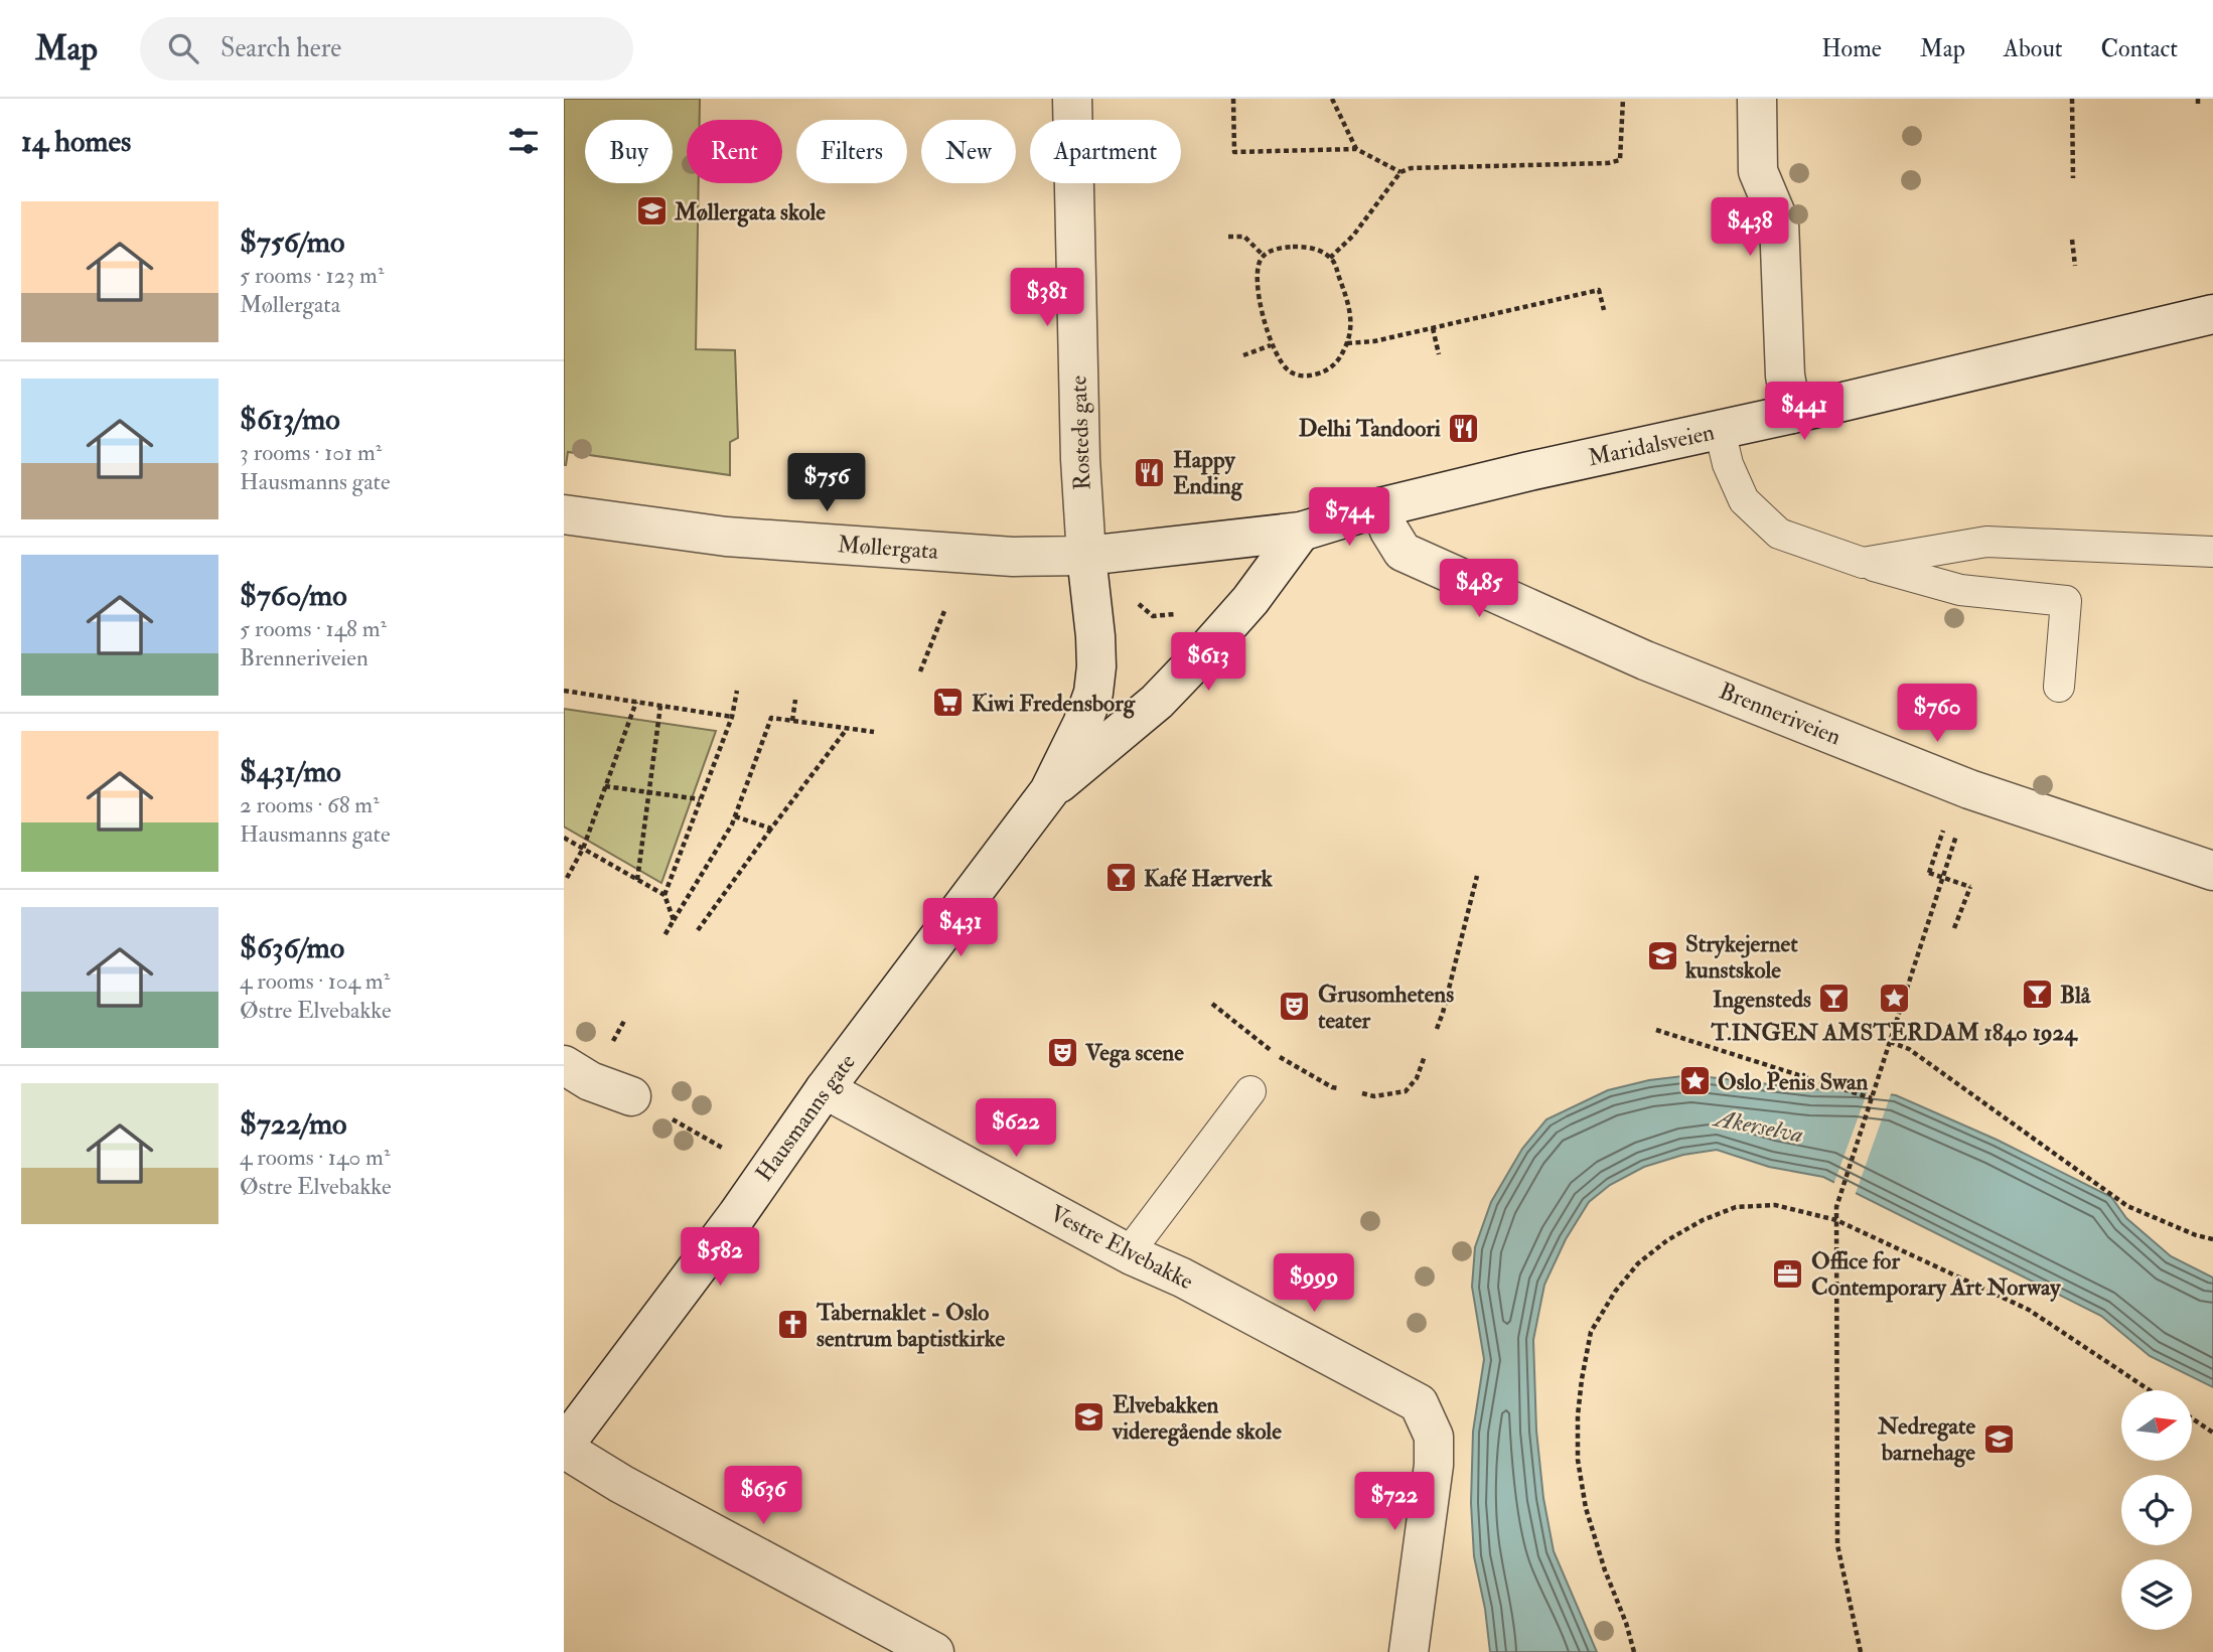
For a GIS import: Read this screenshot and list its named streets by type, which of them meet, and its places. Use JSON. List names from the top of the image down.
{
  "streets": {
    "street": [
      "Rosteds gate",
      "Maridalsveien",
      "Møllergata",
      "Brenneriveien",
      "Hausmanns gate",
      "Vestre Elvebakke"
    ]
  },
  "crossings": [
    ["Rosteds gate", "Maridalsveien"],
    ["Rosteds gate", "Møllergata"],
    ["Rosteds gate", "Hausmanns gate"],
    ["Maridalsveien", "Møllergata"],
    ["Maridalsveien", "Brenneriveien"],
    ["Maridalsveien", "Hausmanns gate"],
    ["Møllergata", "Hausmanns gate"],
    ["Hausmanns gate", "Vestre Elvebakke"]
  ],
  "water": ["Akerselva"],
  "places": {
    "school or university": [
      "Møllergata skole",
      "Strykejernet kunstskole",
      "Elvebakken videregående skole",
      "Nedregate barnehage"
    ],
    "restaurant": ["Delhi Tandoori", "Happy Ending"],
    "supermarket": ["Kiwi Fredensborg"],
    "bar": ["Kafé Hærverk", "Blå", "Ingensteds"],
    "place": ["T.INGEN AMSTERDAM 1840 1924", "Oslo Penis Swan"],
    "theatre": ["Grusomhetens teater", "Vega scene"],
    "office": ["Office for Contemporary Art Norway"],
    "church": ["Tabernaklet - Oslo sentrum baptistkirke"]
  },
  "north": "right",
  "page": {
    "header": "Map",
    "search": "Search here",
    "nav": [
      "Home",
      "Map",
      "About",
      "Contact"
    ],
    "heading": "14 homes",
    "chip": [
      "Buy",
      "Rent",
      "Filters",
      "New",
      "Apartment"
    ],
    "list": [
      {
        "name": "$756/mo",
        "note": "5 rooms · 123 m² · Møllergata"
      },
      {
        "name": "$613/mo",
        "note": "3 rooms · 101 m² · Hausmanns gate"
      },
      {
        "name": "$760/mo",
        "note": "5 rooms · 148 m² · Brenneriveien"
      },
      {
        "name": "$431/mo",
        "note": "2 rooms · 68 m² · Hausmanns gate"
      },
      {
        "name": "$636/mo",
        "note": "4 rooms · 104 m² · Østre Elvebakke"
      },
      {
        "name": "$722/mo",
        "note": "4 rooms · 140 m² · Østre Elvebakke"
      }
    ],
    "price": [
      "$438",
      "$381",
      "$441",
      "$756",
      "$744",
      "$485",
      "$613",
      "$760",
      "$431",
      "$622",
      "$582",
      "$999",
      "$636",
      "$722"
    ]
  }
}
